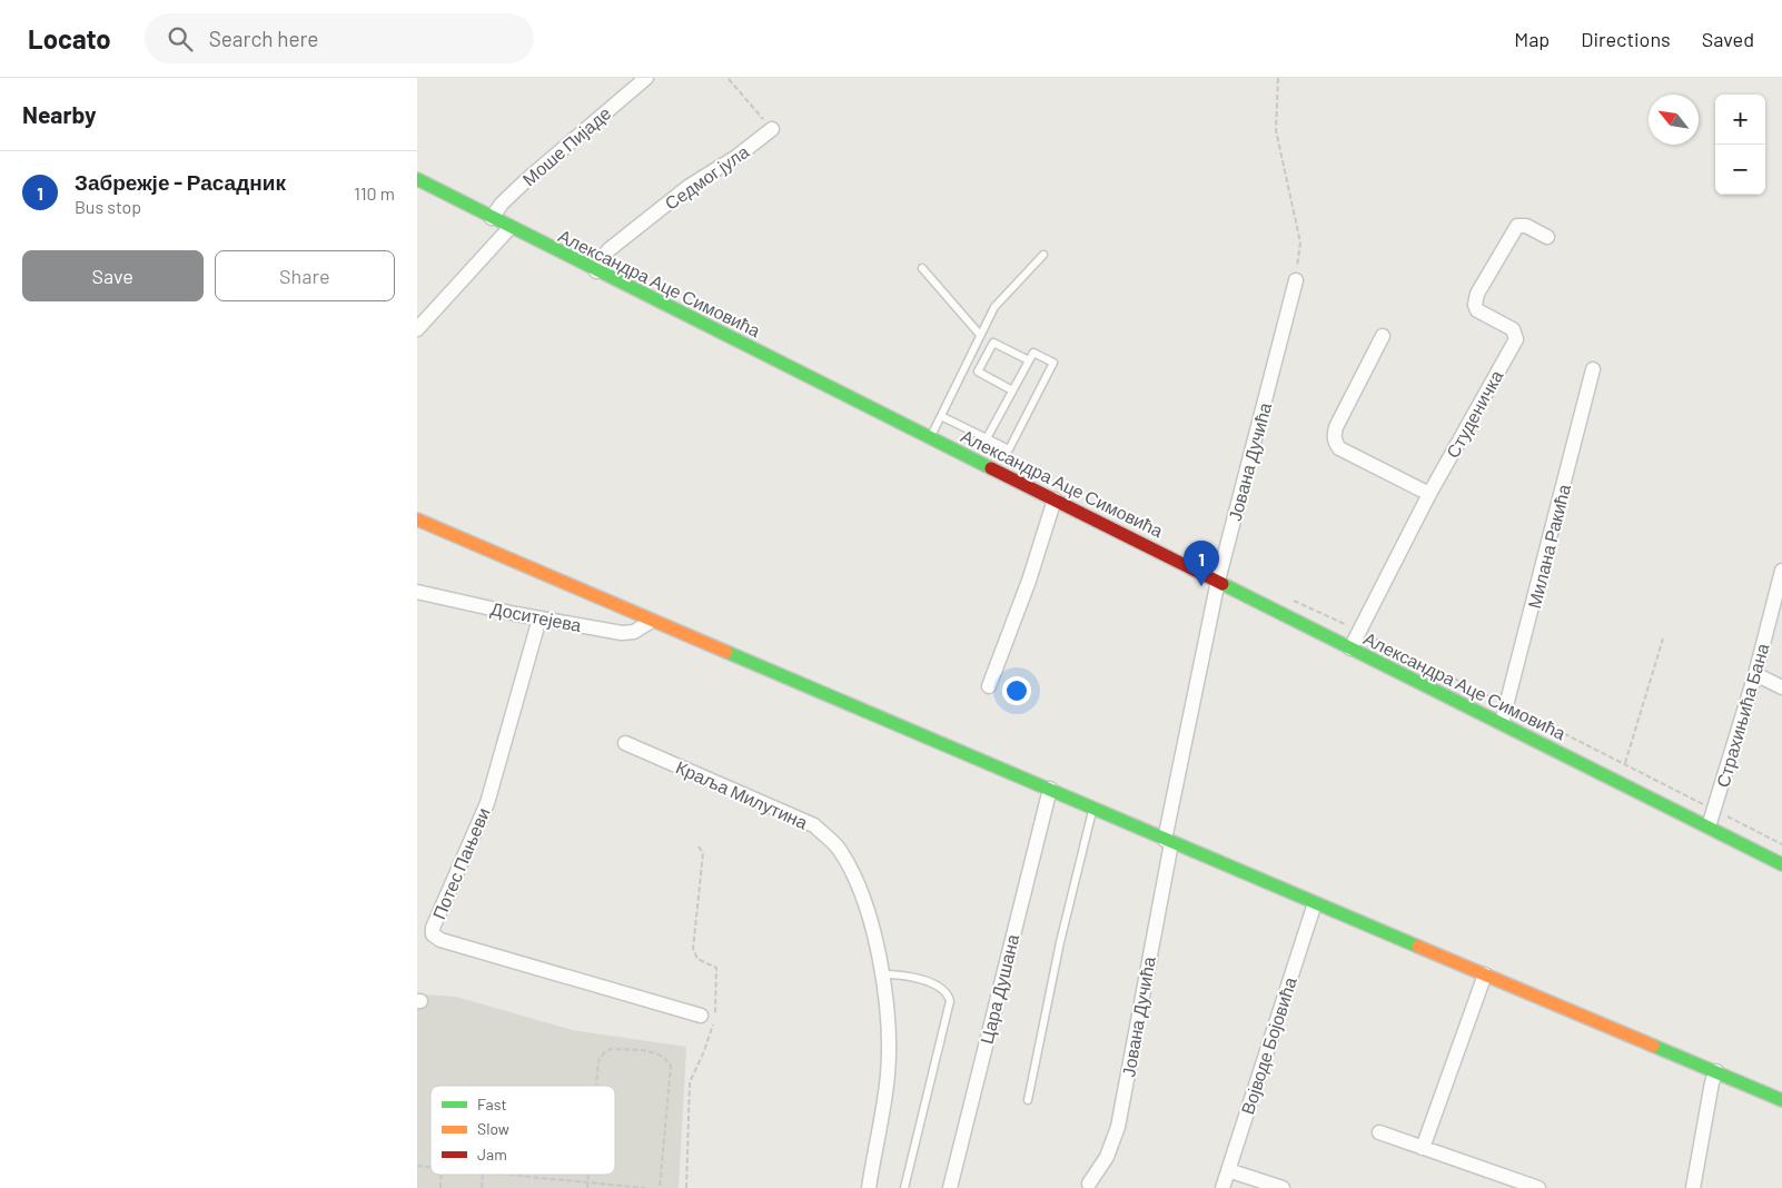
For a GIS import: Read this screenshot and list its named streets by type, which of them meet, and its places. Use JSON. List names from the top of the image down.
{
  "streets": {
    "street": [
      "Моше Пијаде",
      "Седмог јула",
      "Александра Аце Симовића",
      "Студеничка",
      "Јована Дучића",
      "Милана Ракића",
      "Доситејева",
      "Страхињића Бана",
      "Краља Милутина",
      "Потес Пањеви",
      "Цара Душана",
      "Војводе Бојовића"
    ]
  },
  "crossings": [
    ["Моше Пијаде", "Александра Аце Симовића"],
    ["Седмог јула", "Александра Аце Симовића"],
    ["Александра Аце Симовића", "Студеничка"],
    ["Александра Аце Симовића", "Јована Дучића"],
    ["Александра Аце Симовића", "Милана Ракића"],
    ["Александра Аце Симовића", "Страхињића Бана"],
    ["Доситејева", "Потес Пањеви"]
  ],
  "legend": ["Fast", "Slow", "Jam"],
  "north": "top left",
  "page": {
    "header": "Locato",
    "search": "Search here",
    "nav": ["Map", "Directions", "Saved"],
    "heading": "Nearby",
    "map_buttons": ["+", "−"],
    "list": [
      {
        "mark": "1",
        "name": "Забрежје - Расадник",
        "note": "Bus stop",
        "value": "110 m"
      }
    ],
    "buttons": ["Save", "Share"],
    "pins": "1"
  }
}
